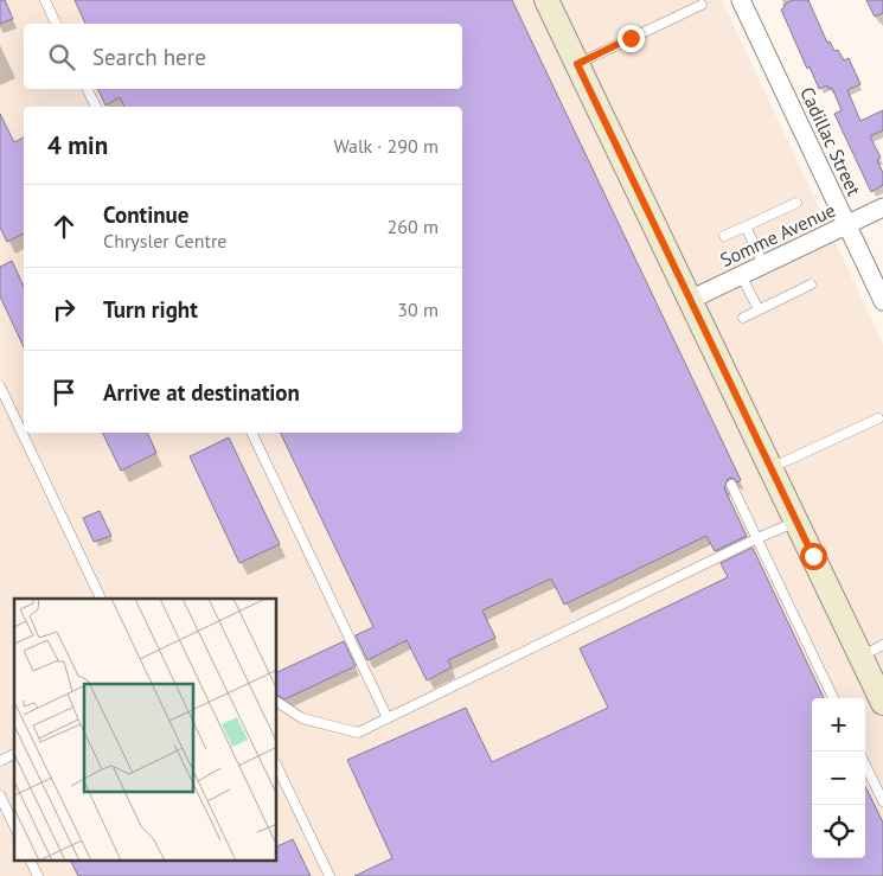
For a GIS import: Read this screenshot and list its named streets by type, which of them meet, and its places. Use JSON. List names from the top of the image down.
{
  "streets": {
    "street": ["Cadillac Street", "Somme Avenue"]
  },
  "crossings": [
    ["Cadillac Street", "Somme Avenue"]
  ],
  "page": {
    "search": "Search here",
    "heading": ["4 min", "Walk · 290 m"],
    "list": [
      ["Continue", "Chrysler Centre", "260 m"],
      ["Turn right", "30 m"],
      "Arrive at destination"
    ],
    "map_buttons": ["+", "−"]
  }
}
